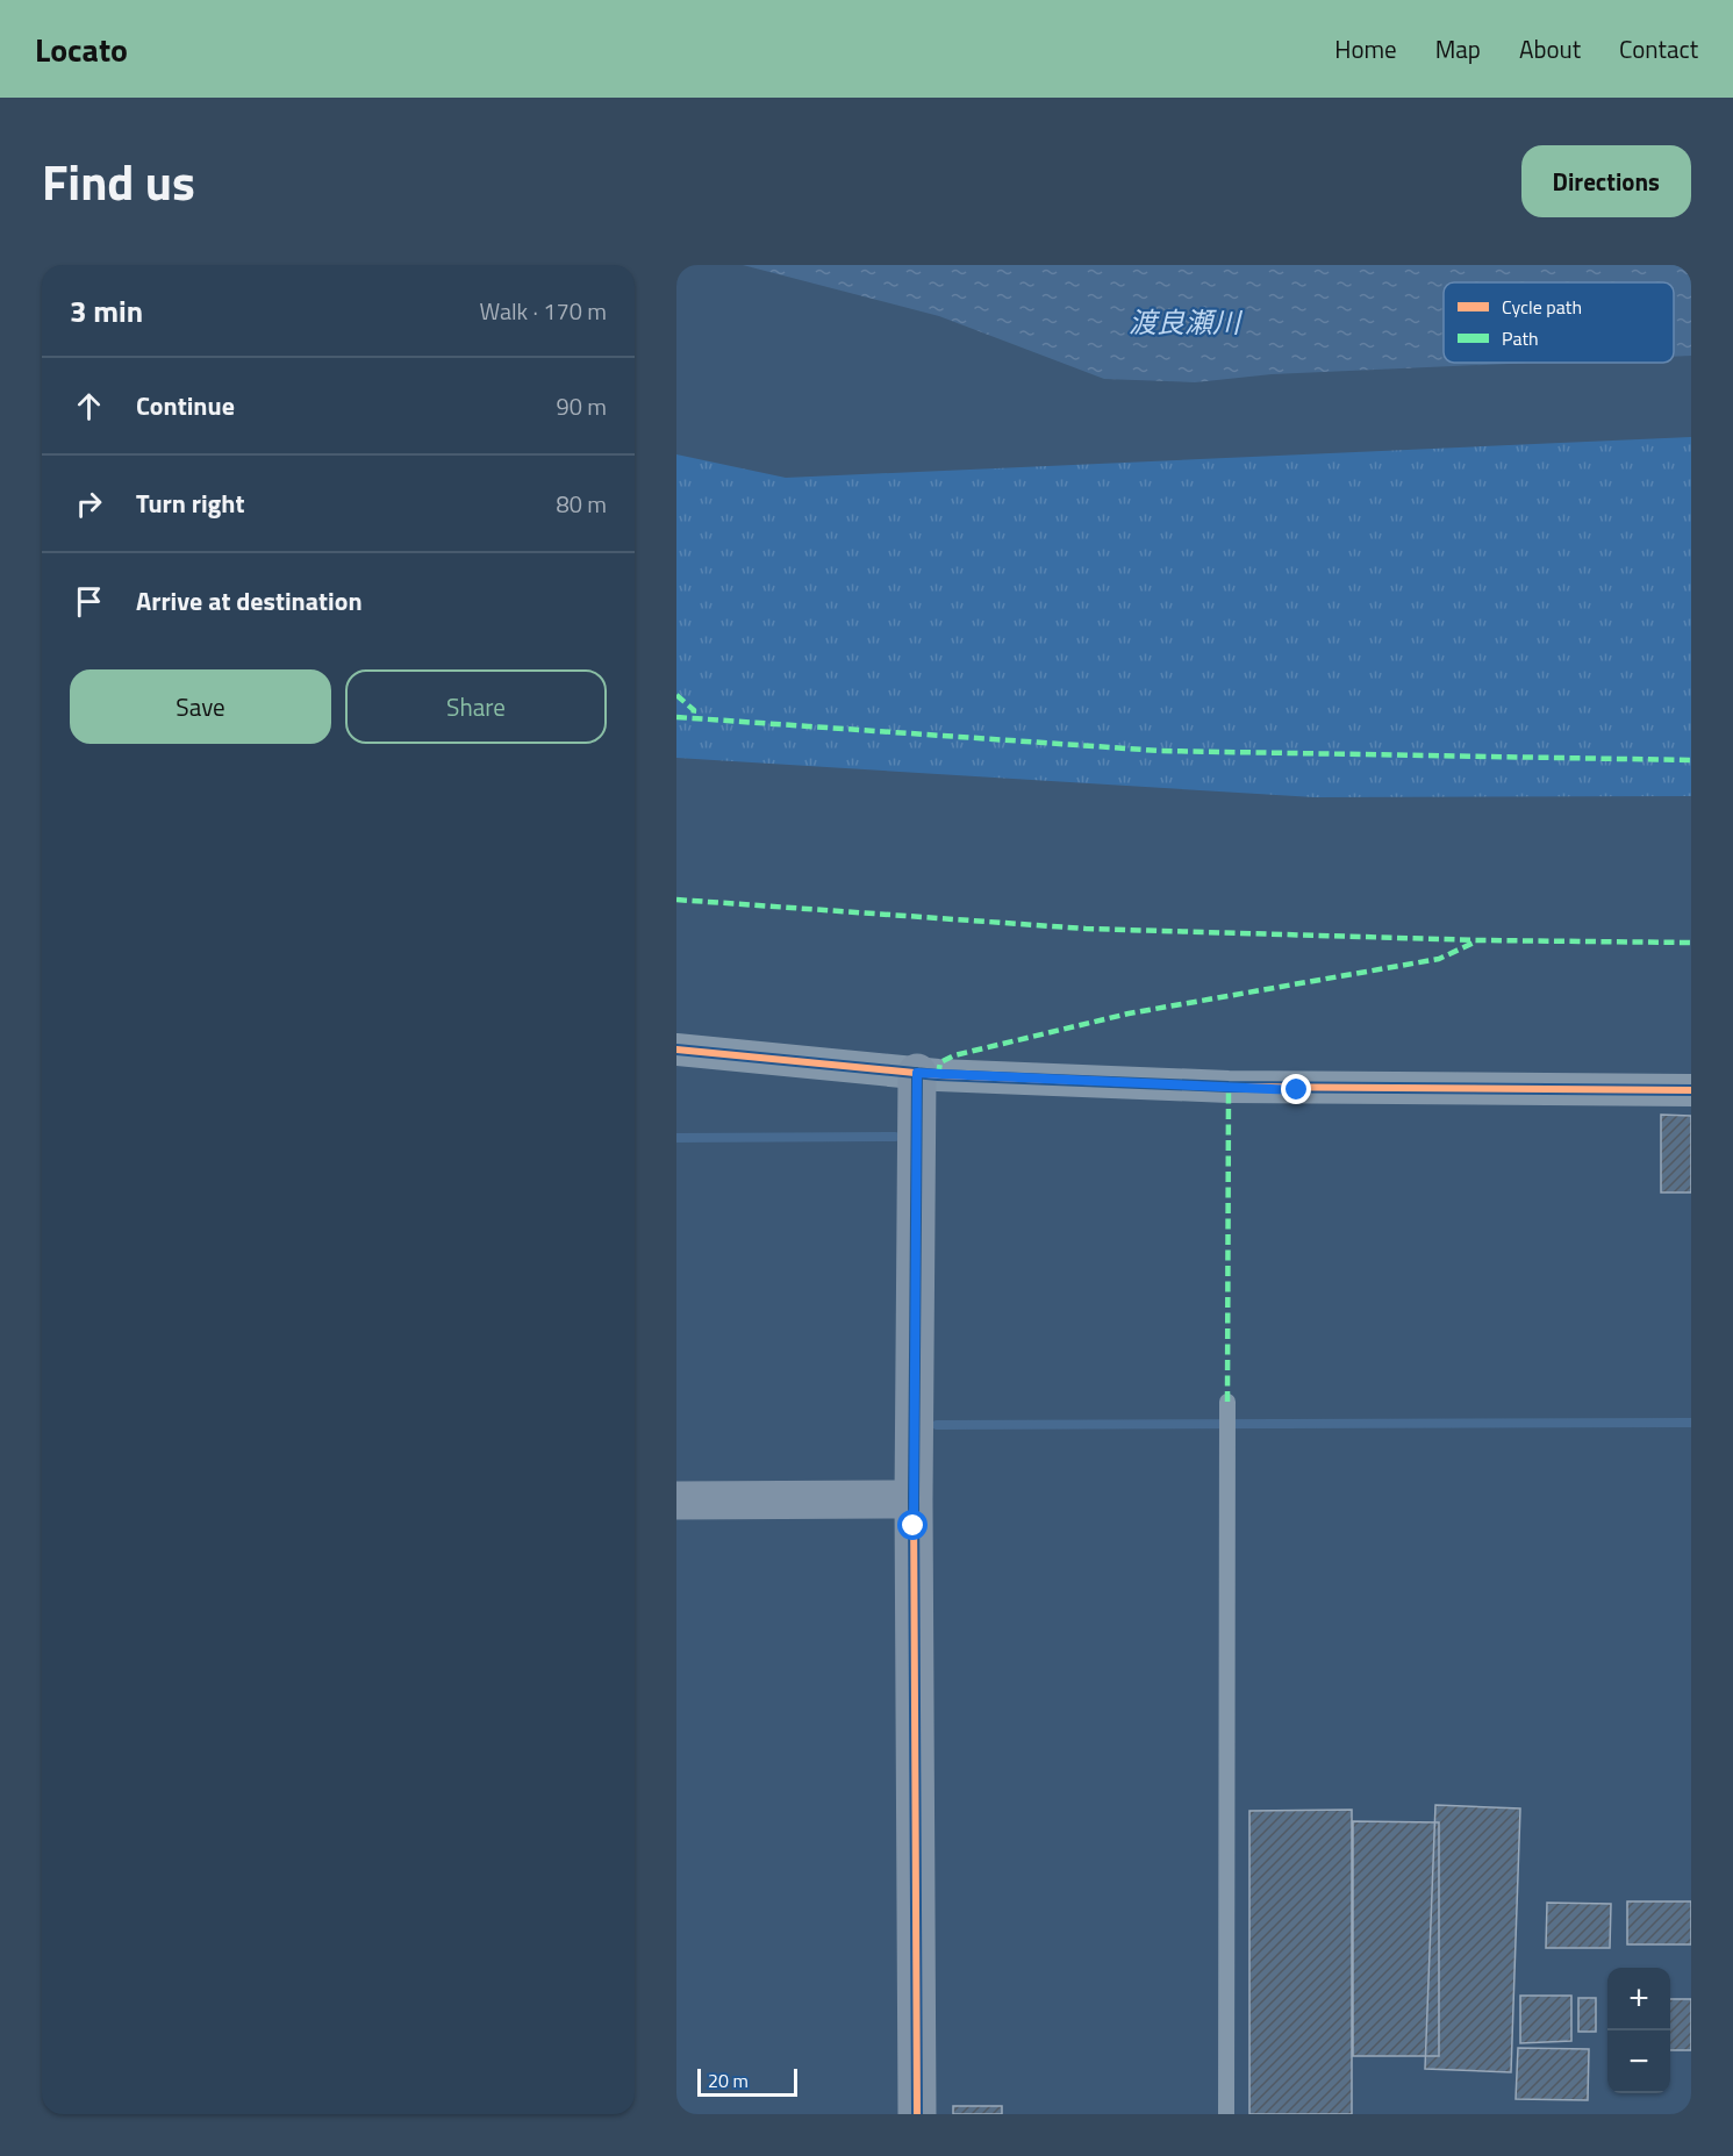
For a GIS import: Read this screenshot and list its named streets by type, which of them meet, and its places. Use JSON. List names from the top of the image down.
{
  "water": ["渡良瀬川"],
  "legend": ["Cycle path", "Path"],
  "scale_bar": "20 m",
  "page": {
    "header": "Locato",
    "nav": [
      "Home",
      "Map",
      "About",
      "Contact"
    ],
    "title": "Find us",
    "buttons": [
      "Directions",
      ["Save", "Share"]
    ],
    "heading": ["3 min", "Walk · 170 m"],
    "list": [
      ["Continue", "90 m"],
      ["Turn right", "80 m"],
      "Arrive at destination"
    ],
    "map_buttons": ["+", "−"],
    "scale": "20 m"
  }
}
